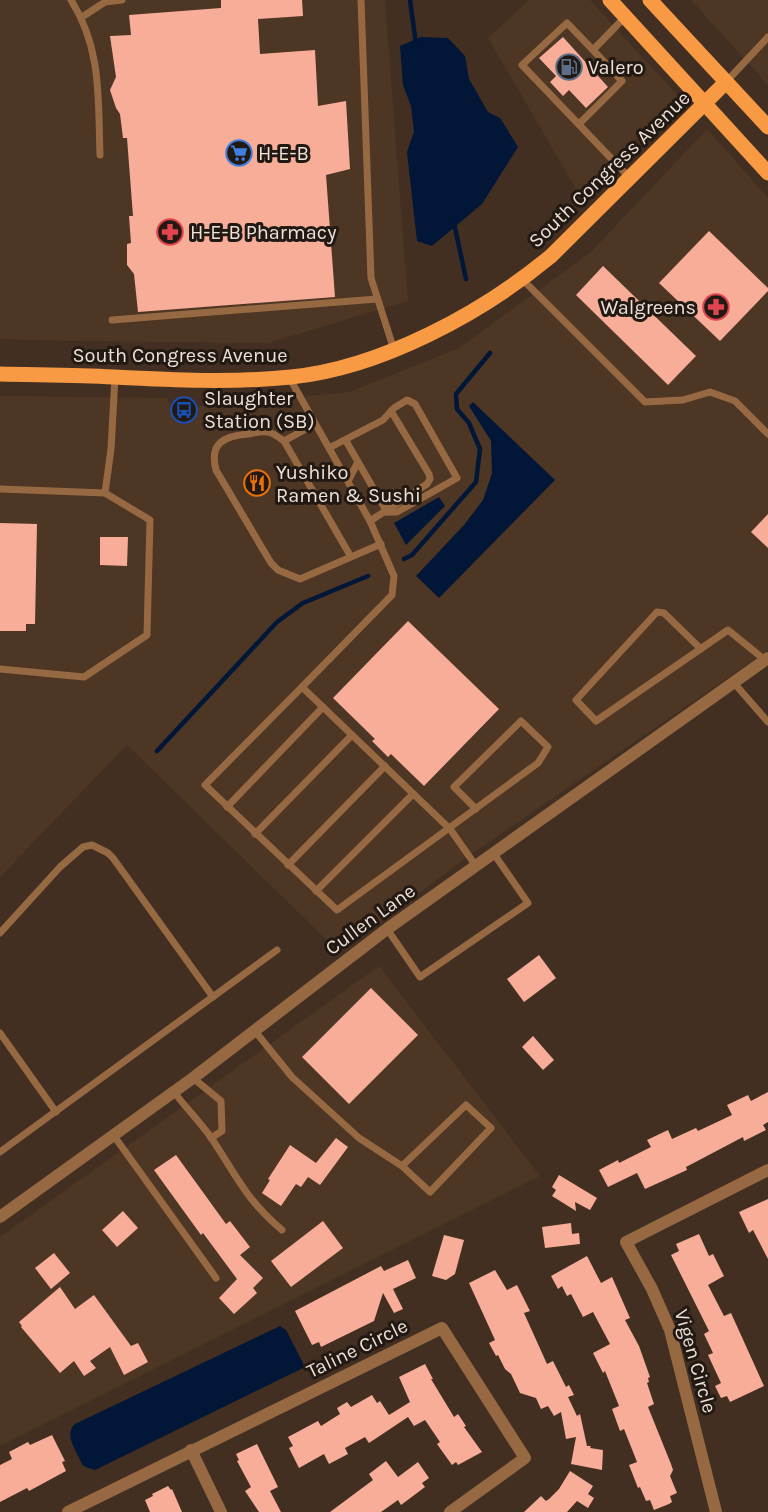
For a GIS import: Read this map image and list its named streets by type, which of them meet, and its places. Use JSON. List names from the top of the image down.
{
  "streets": {
    "main road": ["South Congress Avenue"],
    "street": ["Cullen Lane", "Taline Circle", "Vigen Circle"]
  },
  "places": {
    "fuel station": ["Valero"],
    "supermarket": ["H-E-B"],
    "pharmacy": ["H-E-B Pharmacy", "Walgreens"],
    "bus stop": ["Slaughter Station (SB)"],
    "restaurant": ["Yushiko Ramen & Sushi"]
  }
}
